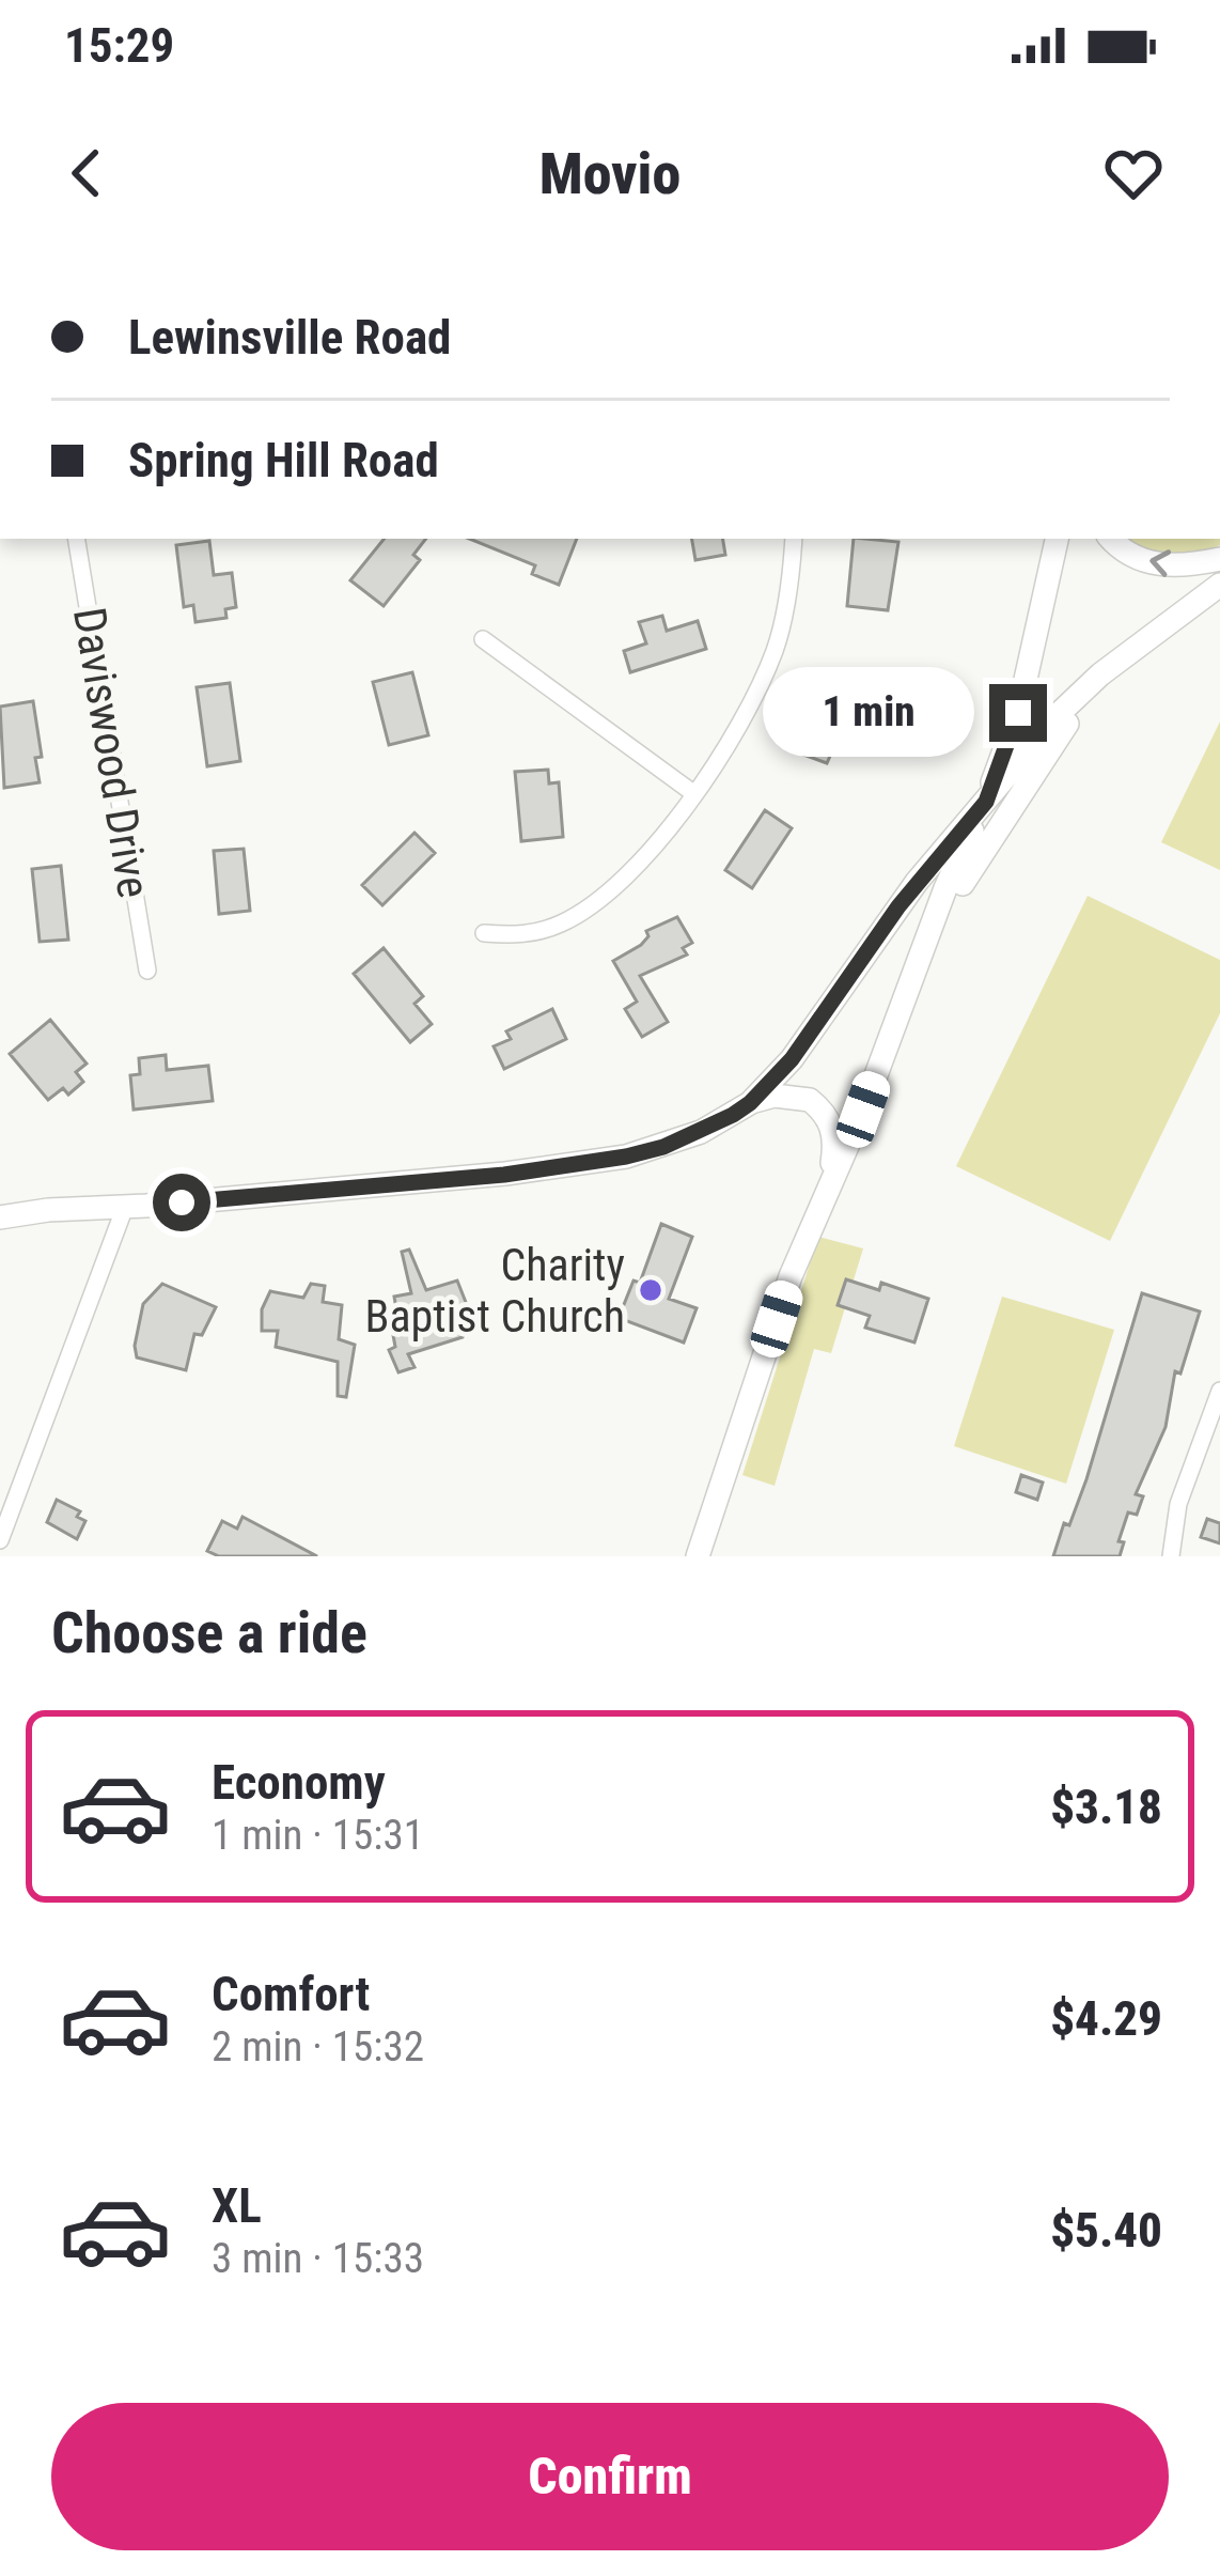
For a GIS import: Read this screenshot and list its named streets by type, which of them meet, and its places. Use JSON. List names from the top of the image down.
{
  "streets": {
    "street": ["Daviswood Drive"]
  },
  "places": ["Charity Baptist Church"],
  "page": {
    "status": "15:29",
    "header": "Movio",
    "banner": ["Lewinsville Road", "Spring Hill Road"],
    "bubble": "1 min",
    "heading": "Choose a ride",
    "list": [
      {
        "name": "Economy",
        "note": "1 min · 15:31",
        "value": "$3.18"
      },
      {
        "name": "Comfort",
        "note": "2 min · 15:32",
        "value": "$4.29"
      },
      {
        "name": "XL",
        "note": "3 min · 15:33",
        "value": "$5.40"
      }
    ],
    "buttons": "Confirm"
  }
}
